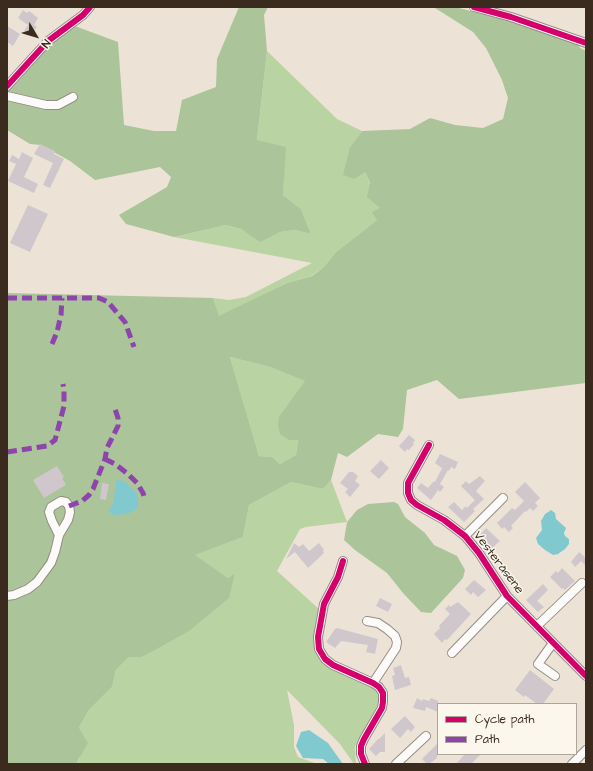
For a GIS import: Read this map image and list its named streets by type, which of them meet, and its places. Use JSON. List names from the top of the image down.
{
  "streets": {
    "street": ["Vesteråsene"]
  },
  "legend": ["Cycle path", "Path"],
  "north": "bottom right"
}
